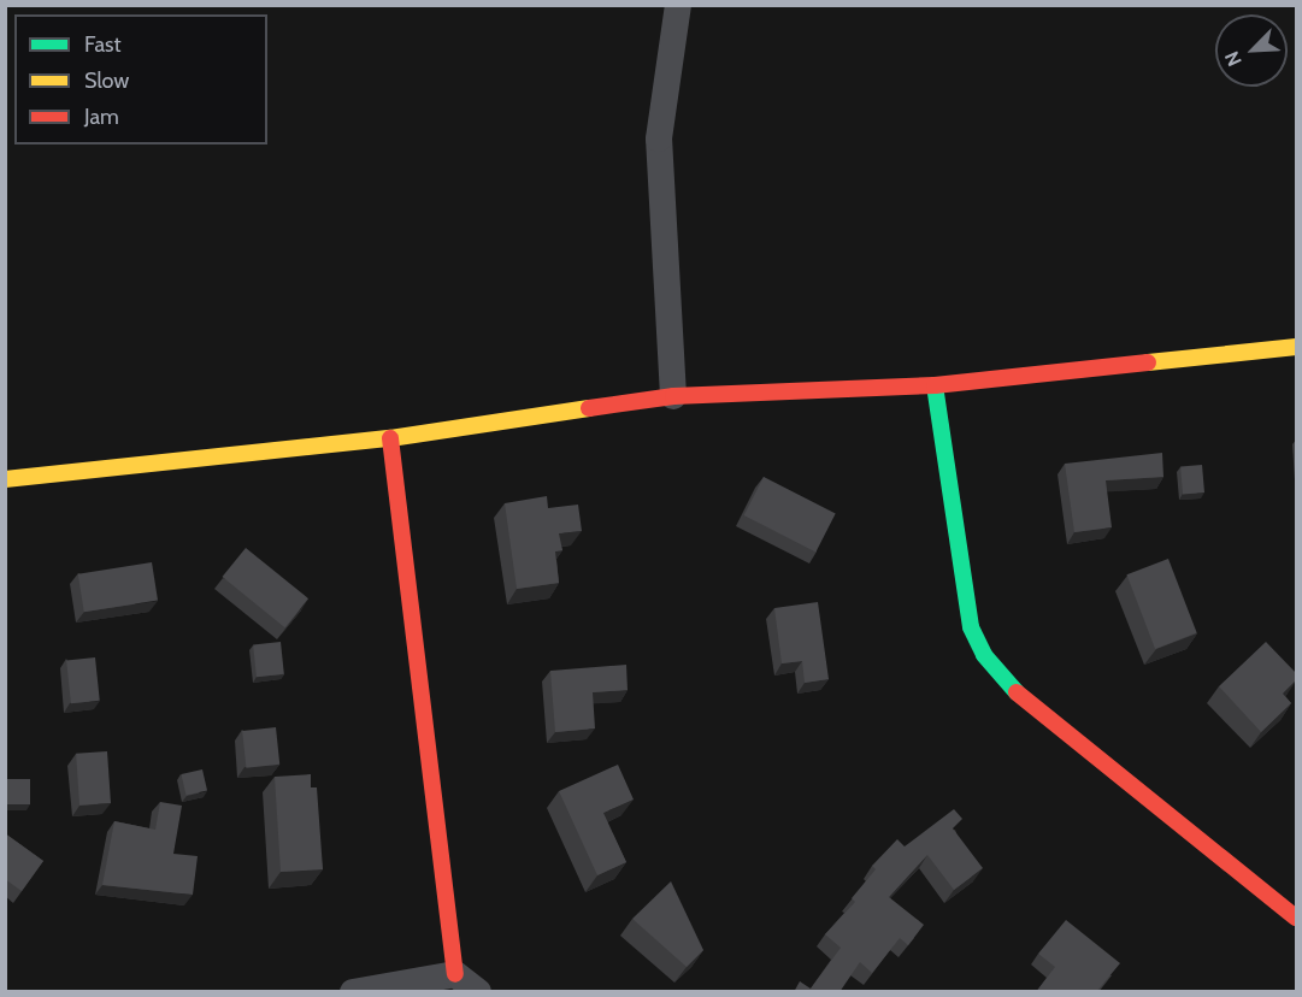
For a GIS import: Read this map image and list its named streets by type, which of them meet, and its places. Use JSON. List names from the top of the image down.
{
  "legend": ["Fast", "Slow", "Jam"],
  "north": "bottom left"
}
